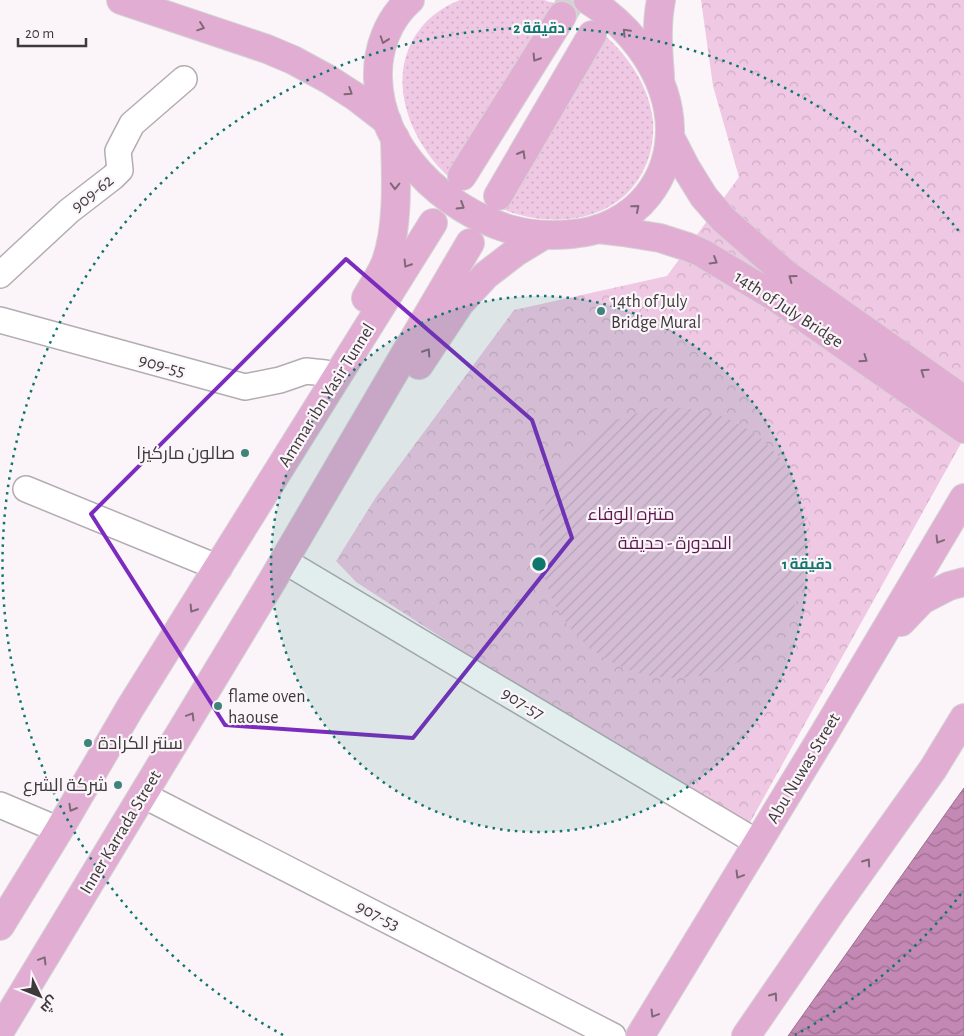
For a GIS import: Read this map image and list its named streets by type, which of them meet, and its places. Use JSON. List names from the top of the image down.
{
  "streets": {
    "main road": [
      "14th of July Bridge",
      "Ammar ibn Yasir Tunnel",
      "Abu Nuwas Street",
      "Inner Karrada Street"
    ],
    "street": [
      "909-62",
      "909-55",
      "907-57",
      "907-53"
    ]
  },
  "crossings": [
    ["907-57", "Abu Nuwas Street"],
    ["907-57", "Inner Karrada Street"],
    ["Inner Karrada Street", "907-53"]
  ],
  "parks": ["متنزه الوفاء", "المدورة - حديقة"],
  "places": [
    "14th of July Bridge Mural",
    "صالون ماركيزا",
    "flame oven haouse",
    "سنتر الكرادة",
    "شركة الشرع"
  ],
  "scale_bar": "20 m",
  "north": "bottom right",
  "rings": ["2 دقيقة", "1 دقيقة"]
}
